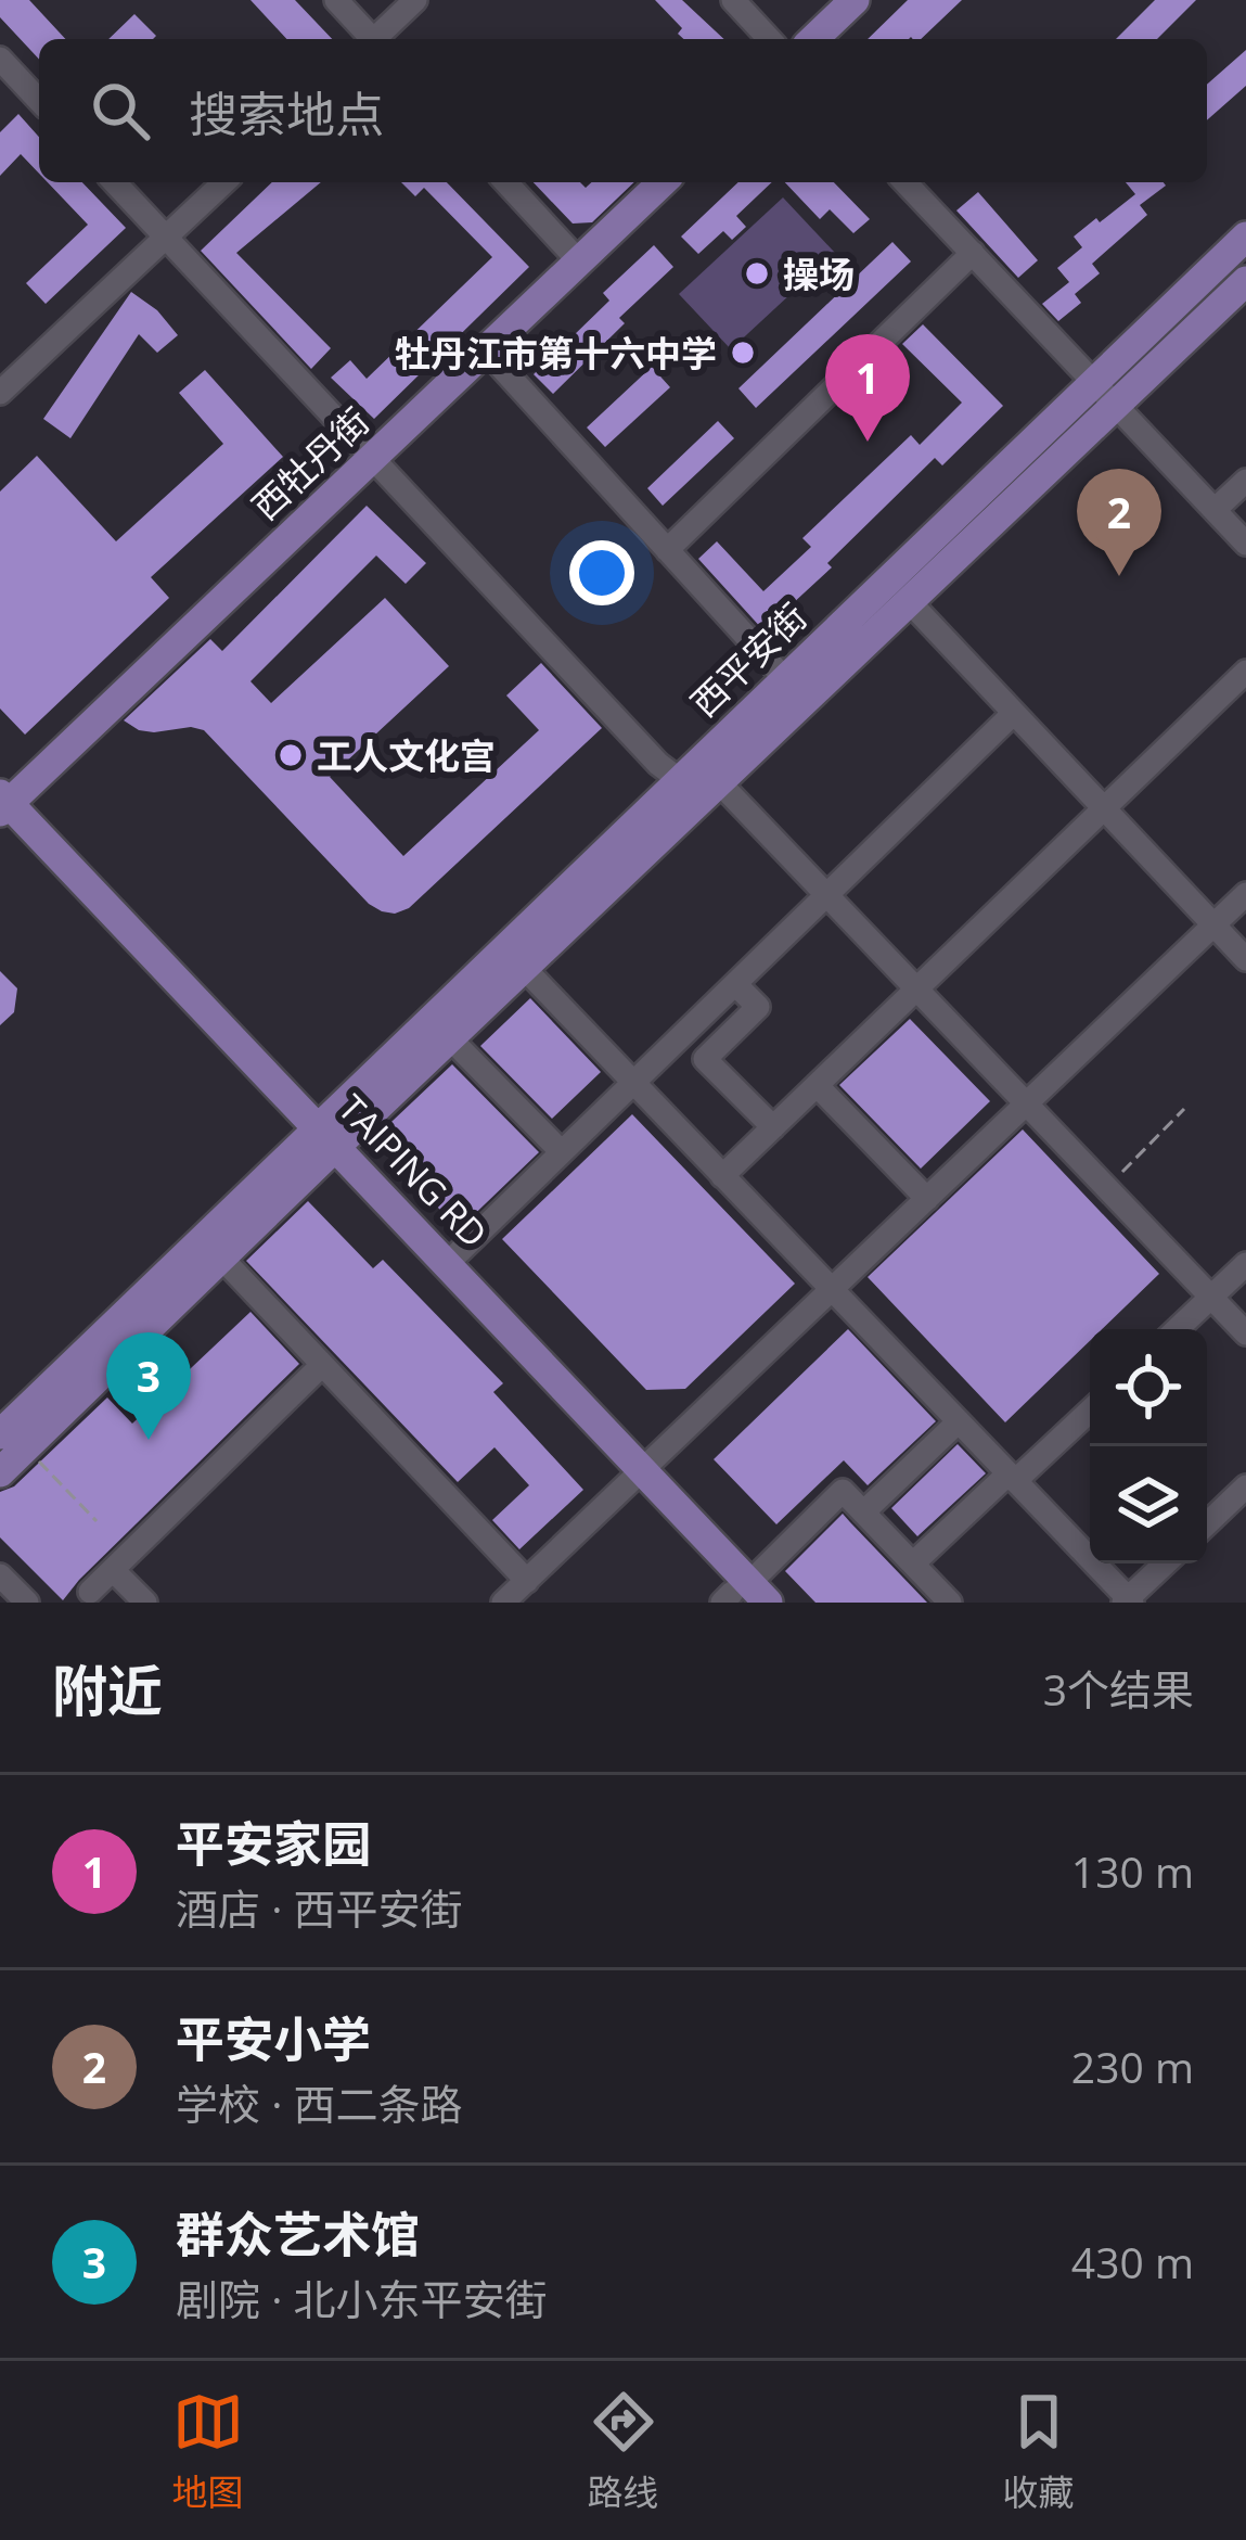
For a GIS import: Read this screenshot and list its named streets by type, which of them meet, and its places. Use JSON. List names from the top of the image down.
{
  "streets": {
    "main road": ["西牡丹街", "西平安街", "TAIPING RD"]
  },
  "crossings": [
    ["西牡丹街", "TAIPING RD"],
    ["西平安街", "TAIPING RD"]
  ],
  "places": ["操场", "牡丹江市第十六中学", "工人文化宫"],
  "page": {
    "search": "搜索地点",
    "pins": ["1", "2", "3"],
    "heading": ["附近", "3个结果"],
    "list": [
      {
        "mark": "1",
        "name": "平安家园",
        "note": "酒店 · 西平安街",
        "value": "130 m"
      },
      {
        "mark": "2",
        "name": "平安小学",
        "note": "学校 · 西二条路",
        "value": "230 m"
      },
      {
        "mark": "3",
        "name": "群众艺术馆",
        "note": "剧院 · 北小东平安街",
        "value": "430 m"
      }
    ],
    "nav": ["地图", "路线", "收藏"]
  }
}
